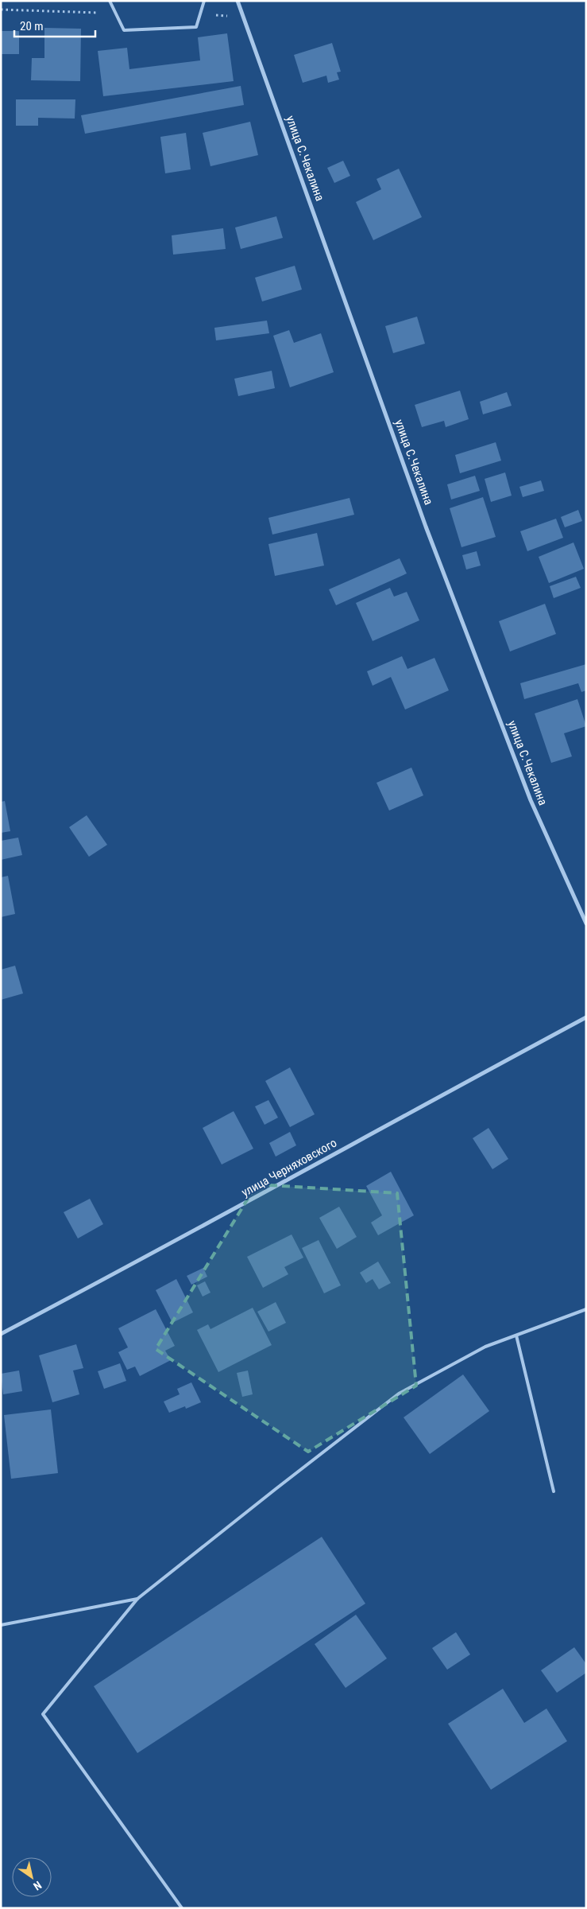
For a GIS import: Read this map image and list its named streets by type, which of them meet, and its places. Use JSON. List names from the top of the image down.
{
  "streets": {
    "street": ["улица С.Чекалина", "улица Черняховского"]
  },
  "scale_bar": "20 m",
  "north": "bottom right"
}
